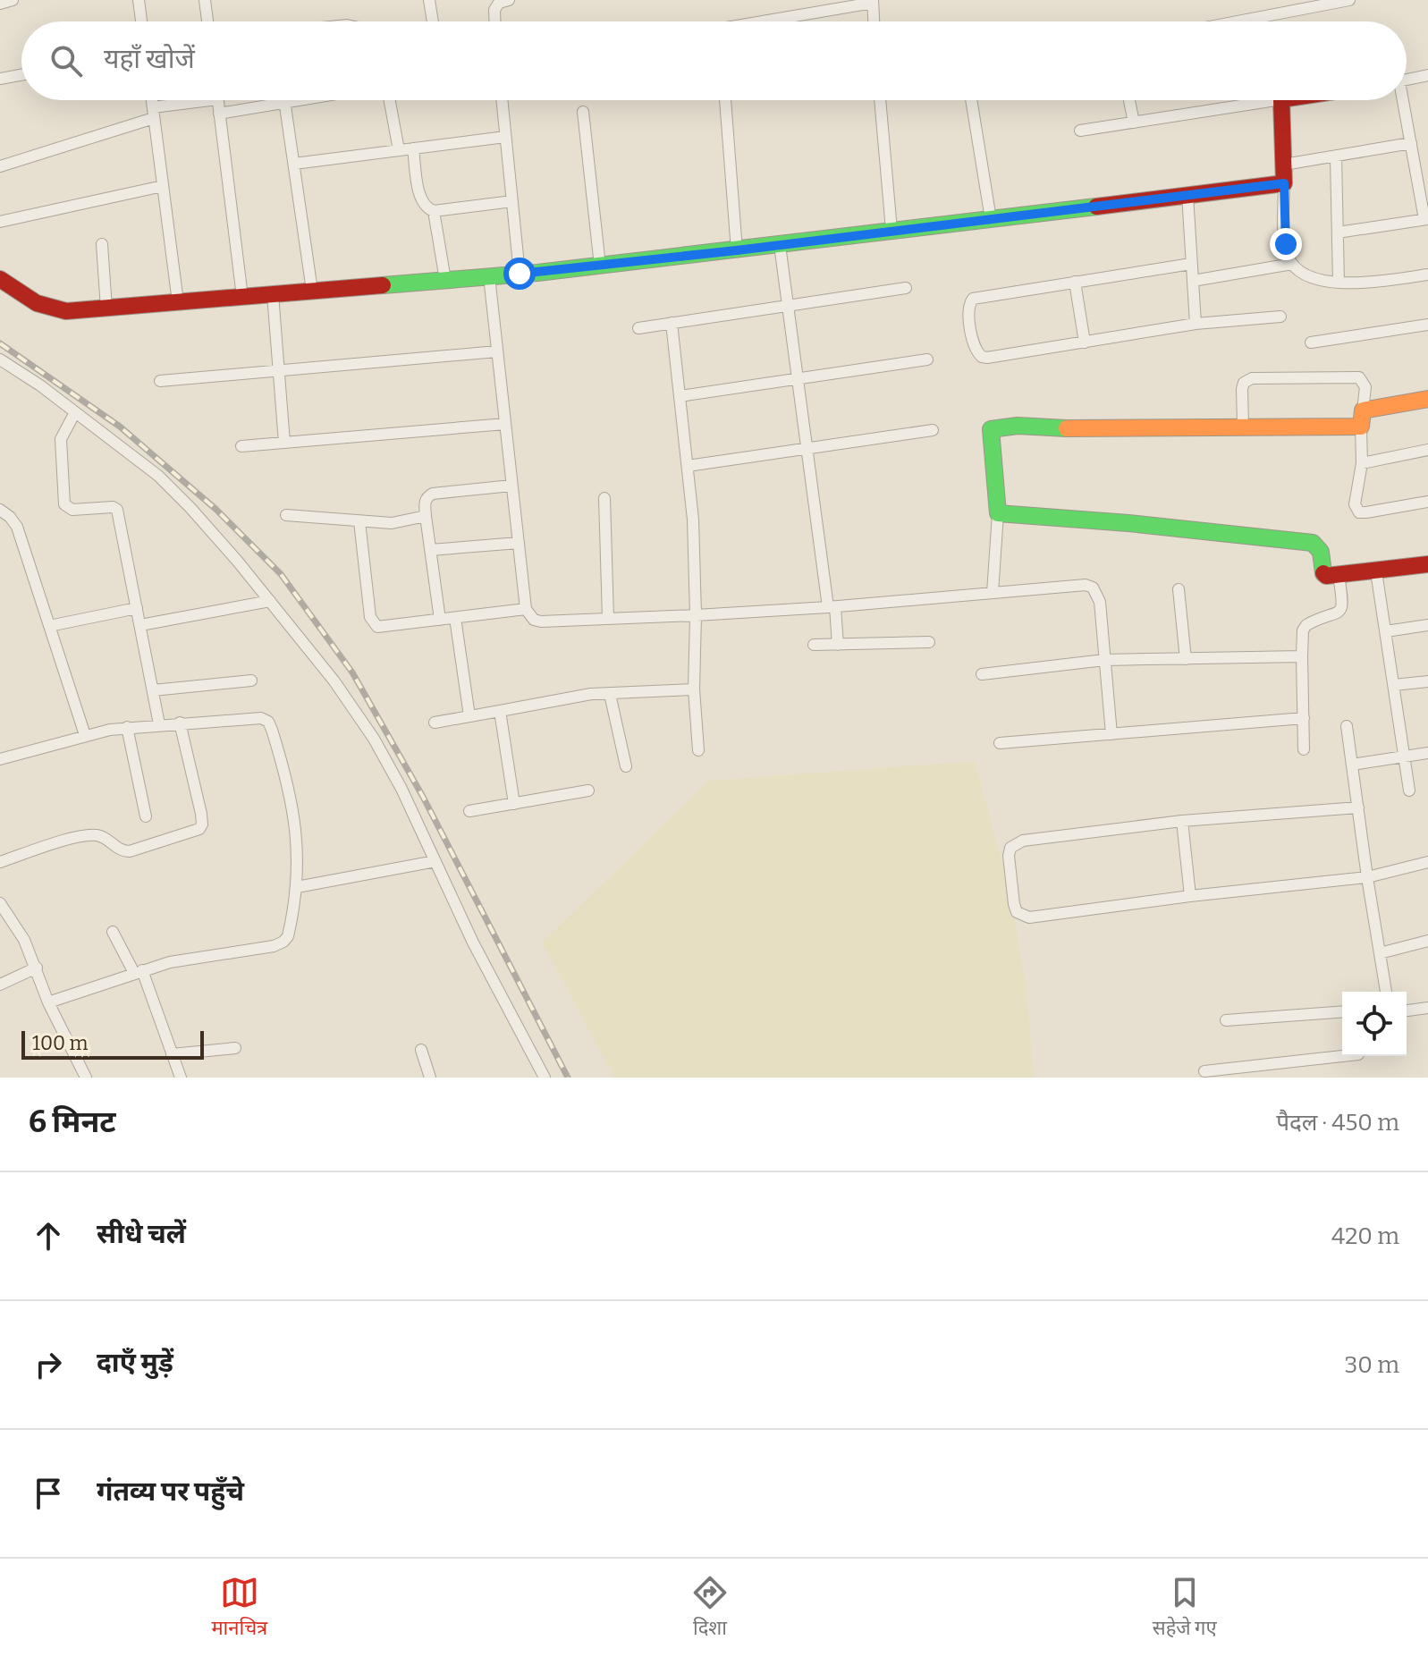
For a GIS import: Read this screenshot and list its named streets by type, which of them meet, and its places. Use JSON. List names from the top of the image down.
{
  "scale_bar": "100 m",
  "page": {
    "search": "यहाँ खोजें",
    "scale": "100 m",
    "heading": ["6 मिनट", "पैदल · 450 m"],
    "list": [
      ["सीधे चलें", "420 m"],
      ["दाएँ मुड़ें", "30 m"],
      "गंतव्य पर पहुँचे"
    ],
    "nav": ["मानचित्र", "दिशा", "सहेजे गए"]
  }
}
